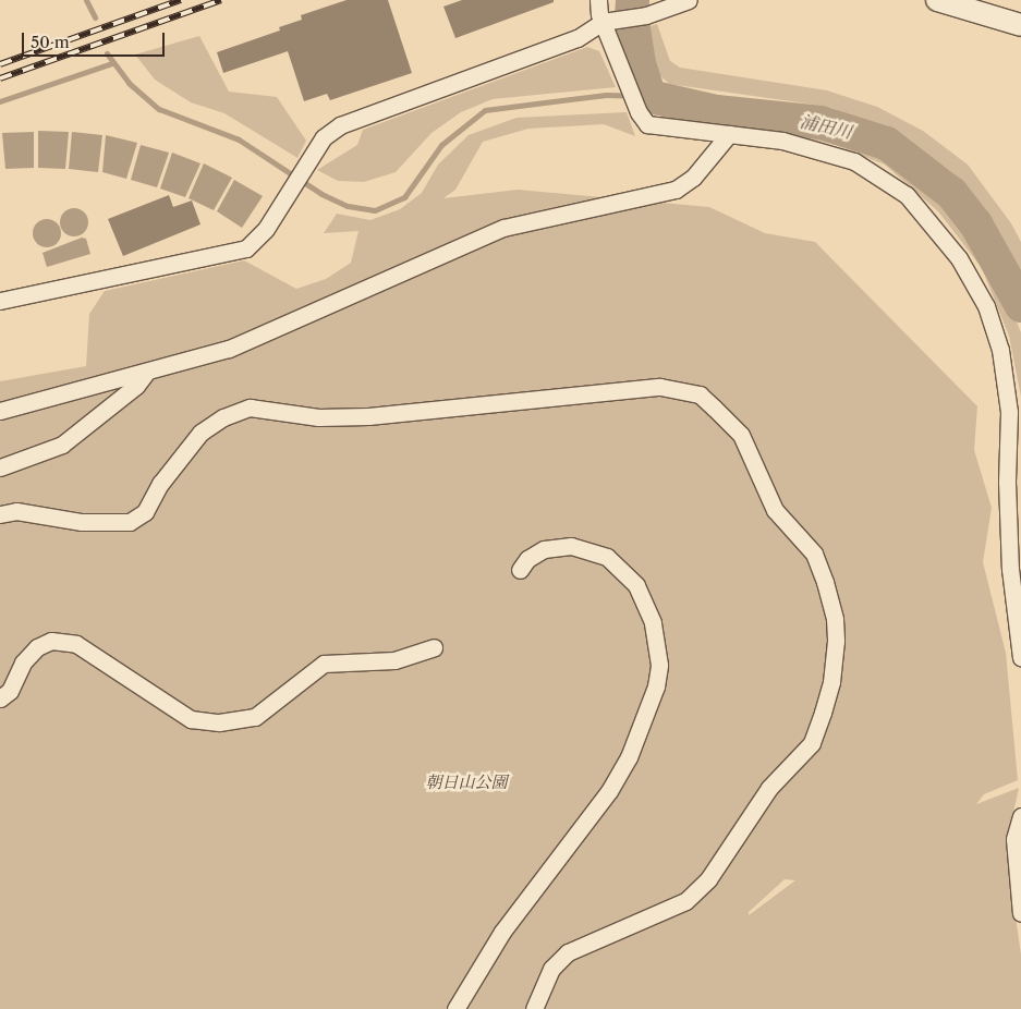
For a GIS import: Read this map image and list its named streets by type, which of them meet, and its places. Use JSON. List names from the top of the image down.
{
  "water": ["浦田川"],
  "parks": ["朝日山公園"],
  "scale_bar": "50 m"
}
